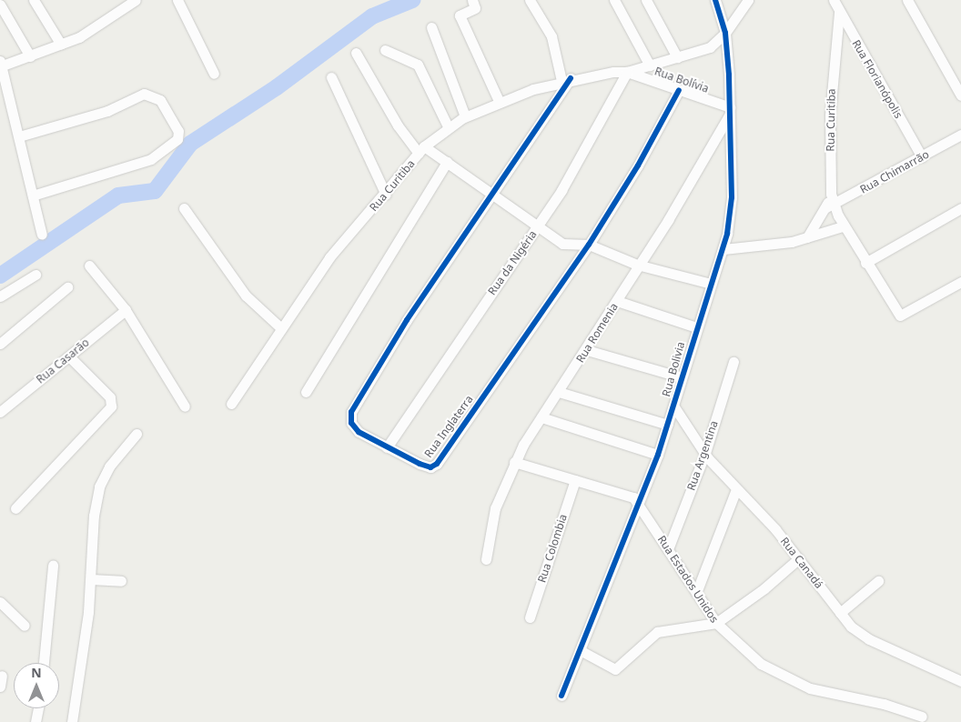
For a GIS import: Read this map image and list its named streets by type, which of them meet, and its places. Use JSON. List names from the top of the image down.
{
  "streets": {
    "street": [
      "Rua Florianópolis",
      "Rua Bolívia",
      "Rua Curitiba",
      "Rua Chimarrão",
      "Rua da Nigéria",
      "Rua Romenia",
      "Rua Casarão",
      "Rua Bolivia",
      "Rua Inglaterra",
      "Rua Argentina",
      "Rua Colombia",
      "Rua Canadá",
      "Rua Estados Unidos"
    ]
  },
  "crossings": [
    ["Rua Florianópolis", "Rua Curitiba"],
    ["Rua Florianópolis", "Rua Chimarrão"],
    ["Rua Bolívia", "Rua Curitiba"],
    ["Rua Bolívia", "Rua da Nigéria"],
    ["Rua Bolívia", "Rua Romenia"],
    ["Rua Bolívia", "Rua Bolivia"],
    ["Rua Bolívia", "Rua Inglaterra"],
    ["Rua Curitiba", "Rua Chimarrão"],
    ["Rua Curitiba", "Rua da Nigéria"],
    ["Rua Curitiba", "Rua Inglaterra"],
    ["Rua da Nigéria", "Rua Inglaterra"],
    ["Rua Romenia", "Rua Bolivia"],
    ["Rua Bolivia", "Rua Canadá"],
    ["Rua Bolivia", "Rua Estados Unidos"],
    ["Rua Argentina", "Rua Canadá"],
    ["Rua Argentina", "Rua Estados Unidos"]
  ],
  "north": "top"
}
